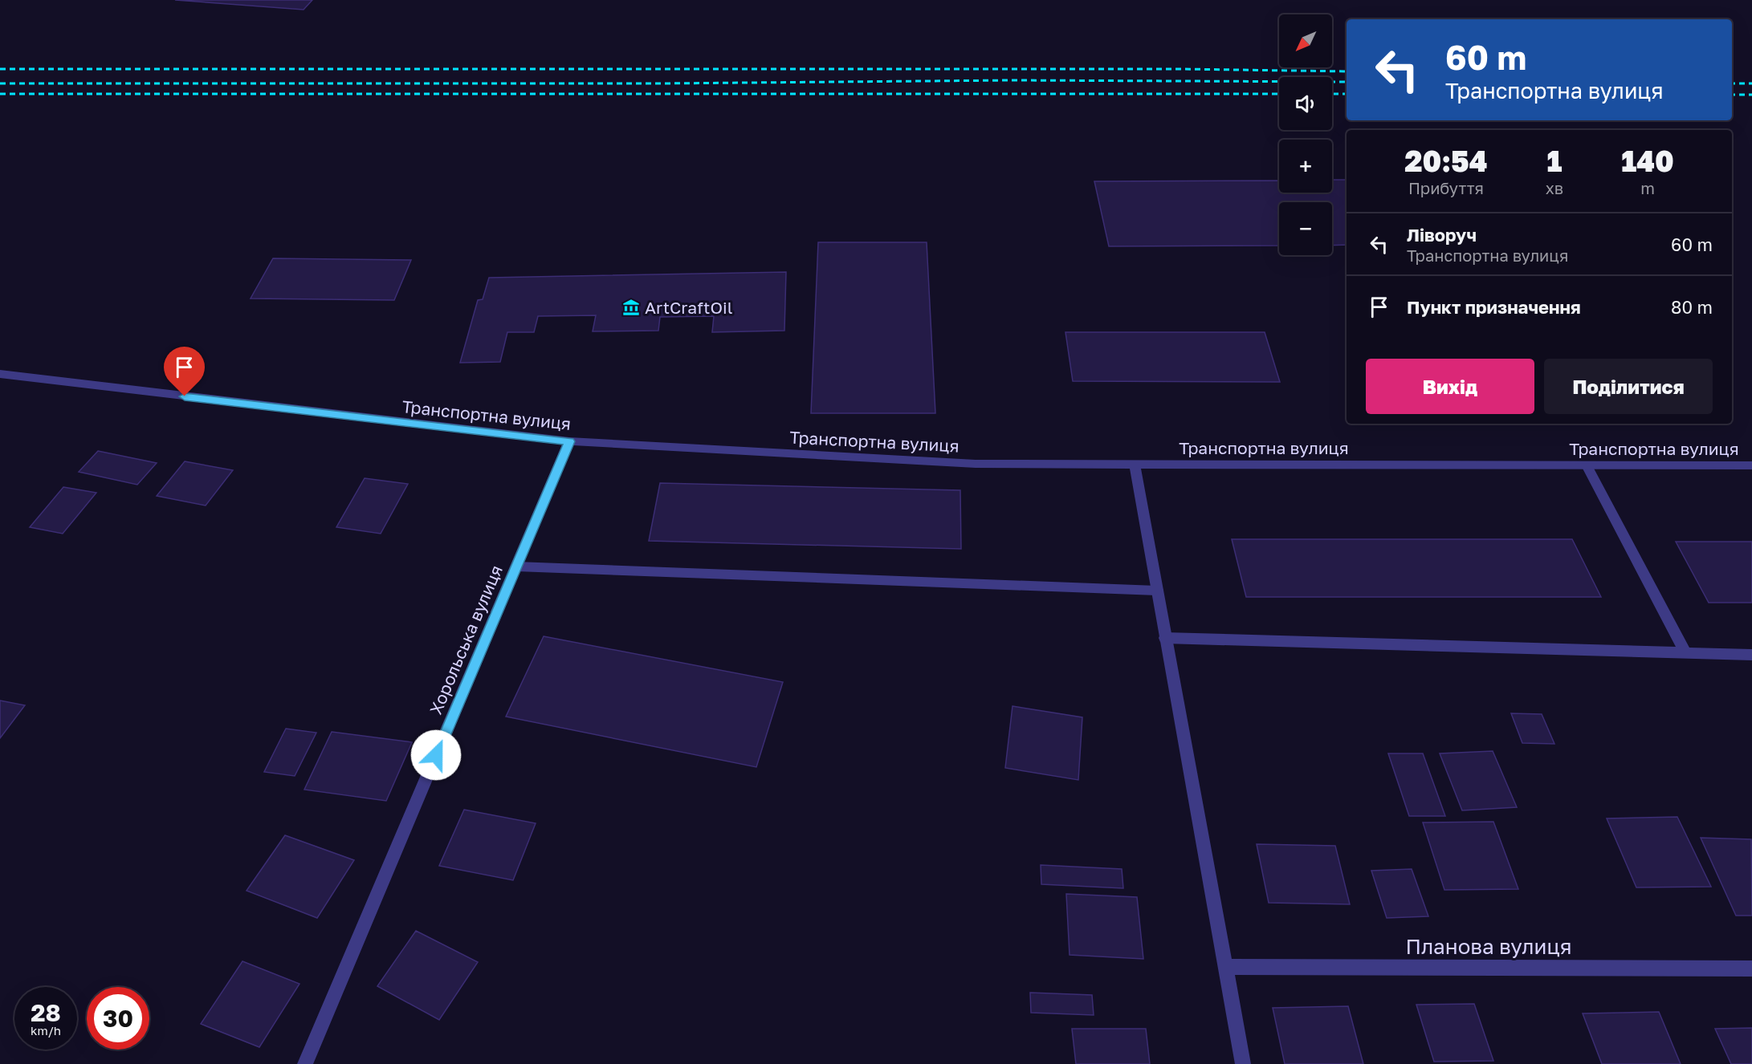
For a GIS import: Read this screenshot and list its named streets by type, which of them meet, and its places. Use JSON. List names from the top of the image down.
{
  "streets": {
    "street": ["Транспортна вулиця", "Хорольська вулиця", "Планова вулиця"]
  },
  "crossings": [
    ["Транспортна вулиця", "Хорольська вулиця"]
  ],
  "places": {
    "museum": ["ArtCraftOil"]
  },
  "north": "bottom left",
  "page": {
    "map_buttons": ["+", "−"],
    "turn": ["60 m", "Транспортна вулиця"],
    "eta": [
      "20:54",
      "Прибуття",
      "1",
      "хв",
      "140",
      "m"
    ],
    "list": [
      {
        "name": "Ліворуч",
        "note": "Транспортна вулиця",
        "value": "60 m"
      },
      {
        "name": "Пункт призначення",
        "value": "80 m"
      }
    ],
    "buttons": ["Вихід", "Поділитися"],
    "speed": "28 km/h",
    "limit": "30"
  }
}
